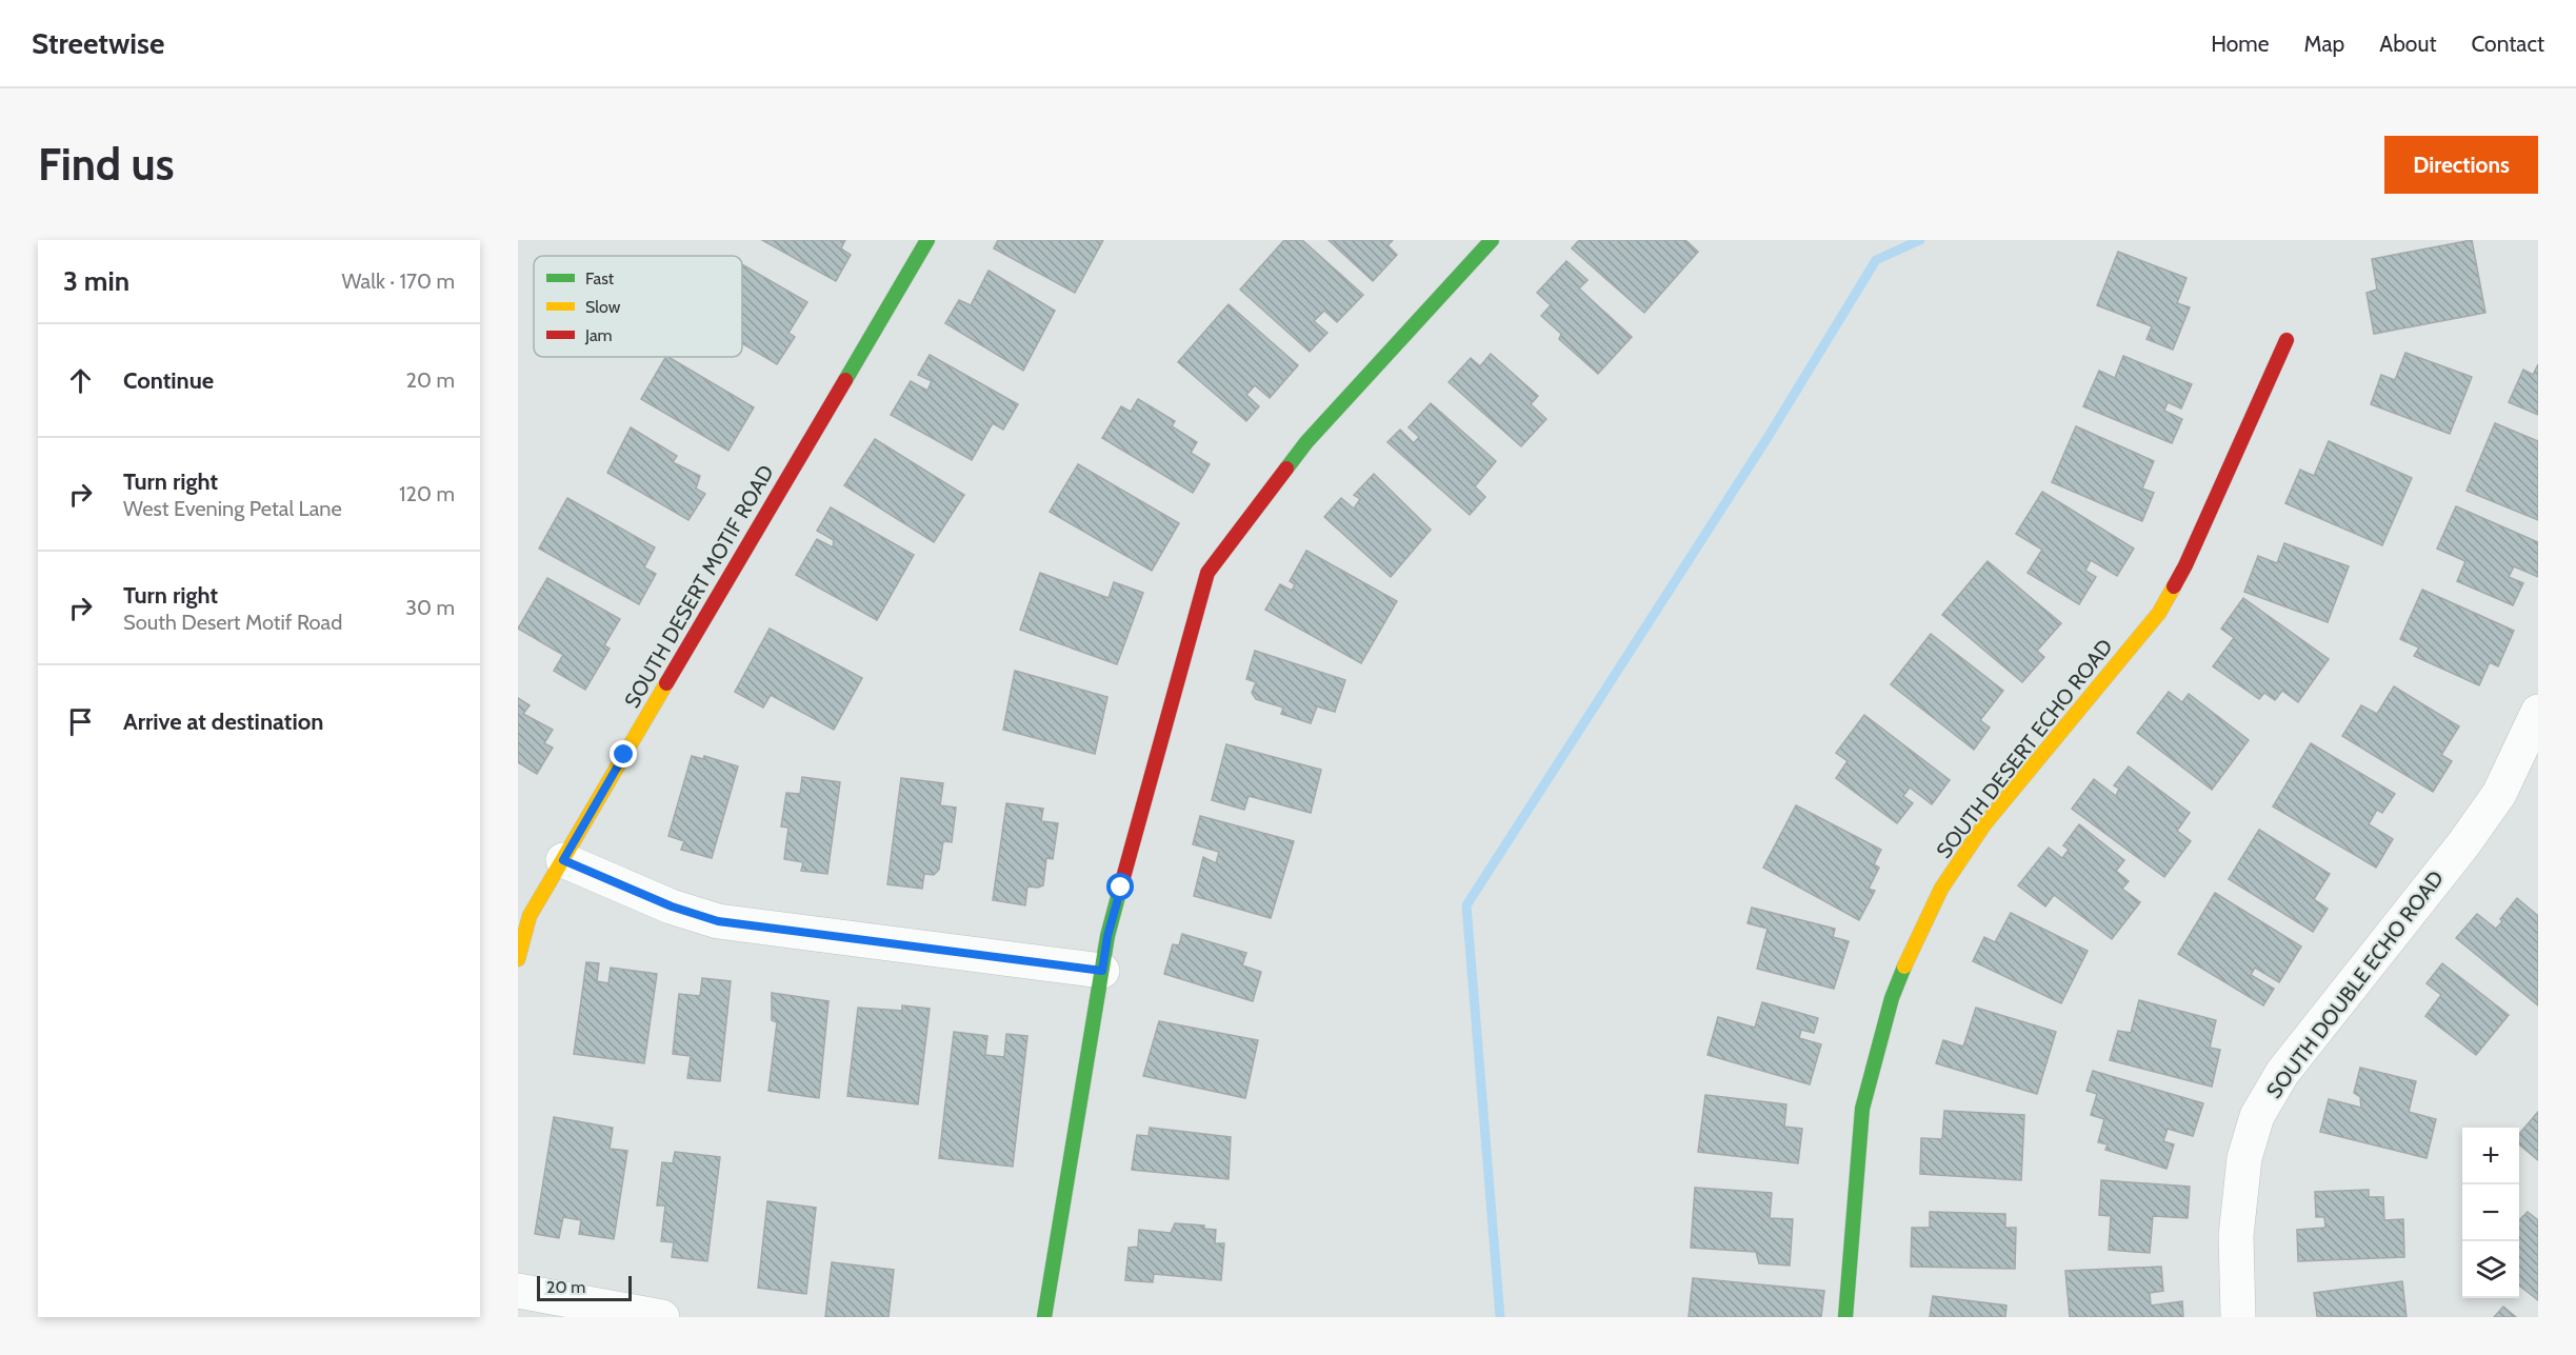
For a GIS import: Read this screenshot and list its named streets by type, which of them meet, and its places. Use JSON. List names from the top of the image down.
{
  "streets": {
    "street": ["SOUTH DESERT MOTIF ROAD", "SOUTH DESERT ECHO ROAD", "SOUTH DOUBLE ECHO ROAD"]
  },
  "legend": ["Fast", "Slow", "Jam"],
  "scale_bar": "20 m",
  "page": {
    "header": "Streetwise",
    "nav": [
      "Home",
      "Map",
      "About",
      "Contact"
    ],
    "buttons": "Directions",
    "title": "Find us",
    "heading": ["3 min", "Walk · 170 m"],
    "list": [
      ["Continue", "20 m"],
      ["Turn right", "West Evening Petal Lane", "120 m"],
      ["Turn right", "South Desert Motif Road", "30 m"],
      "Arrive at destination"
    ],
    "map_buttons": ["+", "−"],
    "scale": "20 m"
  }
}
